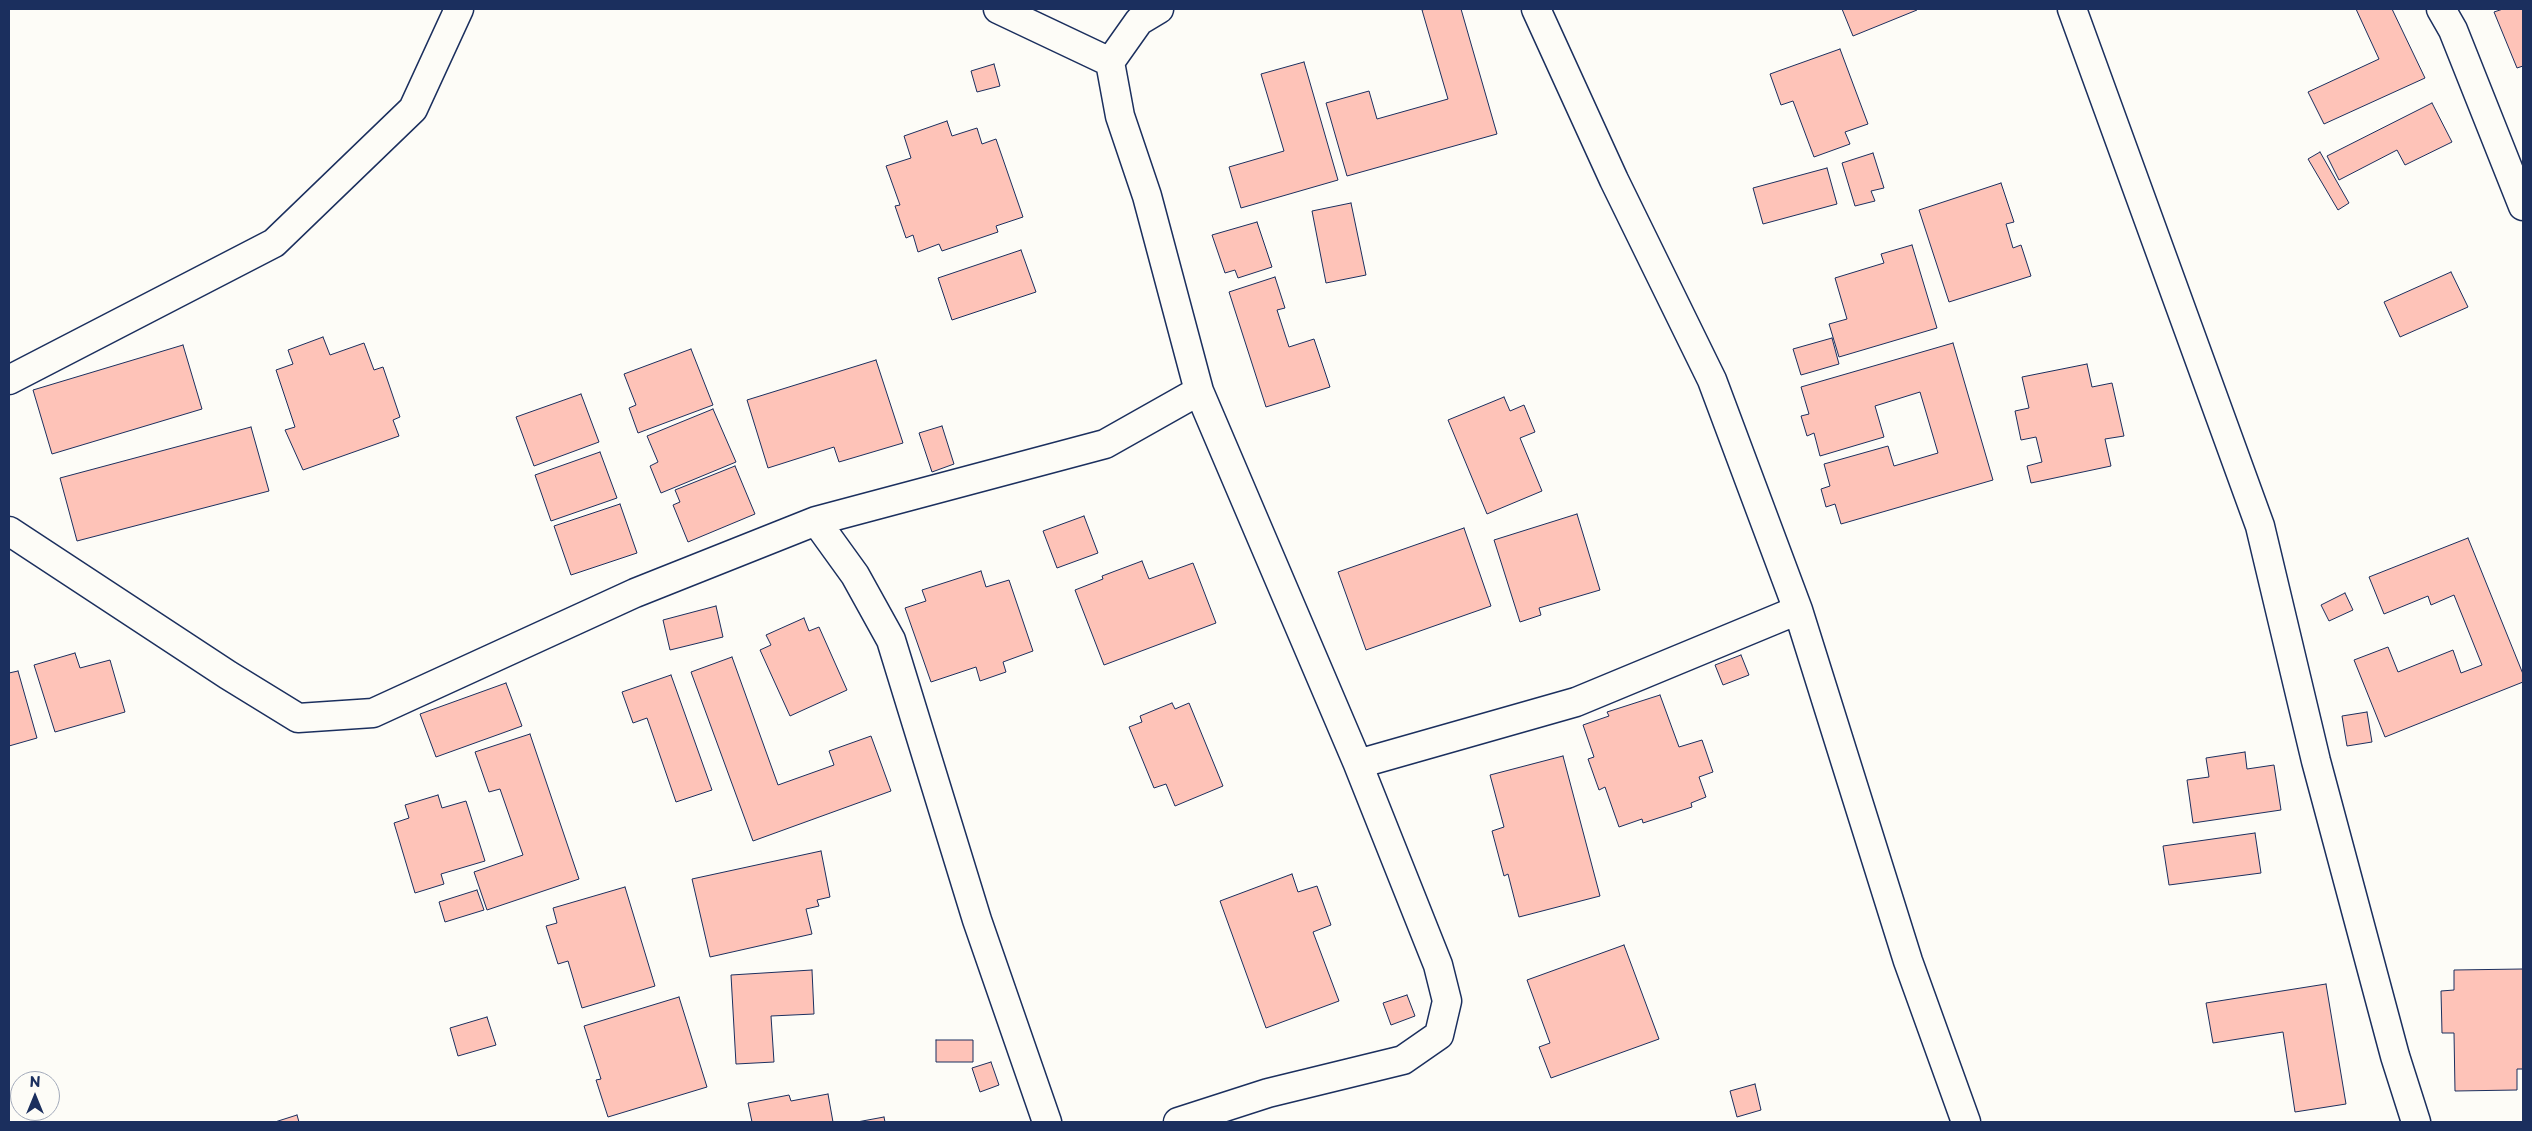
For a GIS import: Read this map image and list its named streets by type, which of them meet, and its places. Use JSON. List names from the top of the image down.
{
  "north": "top"
}
